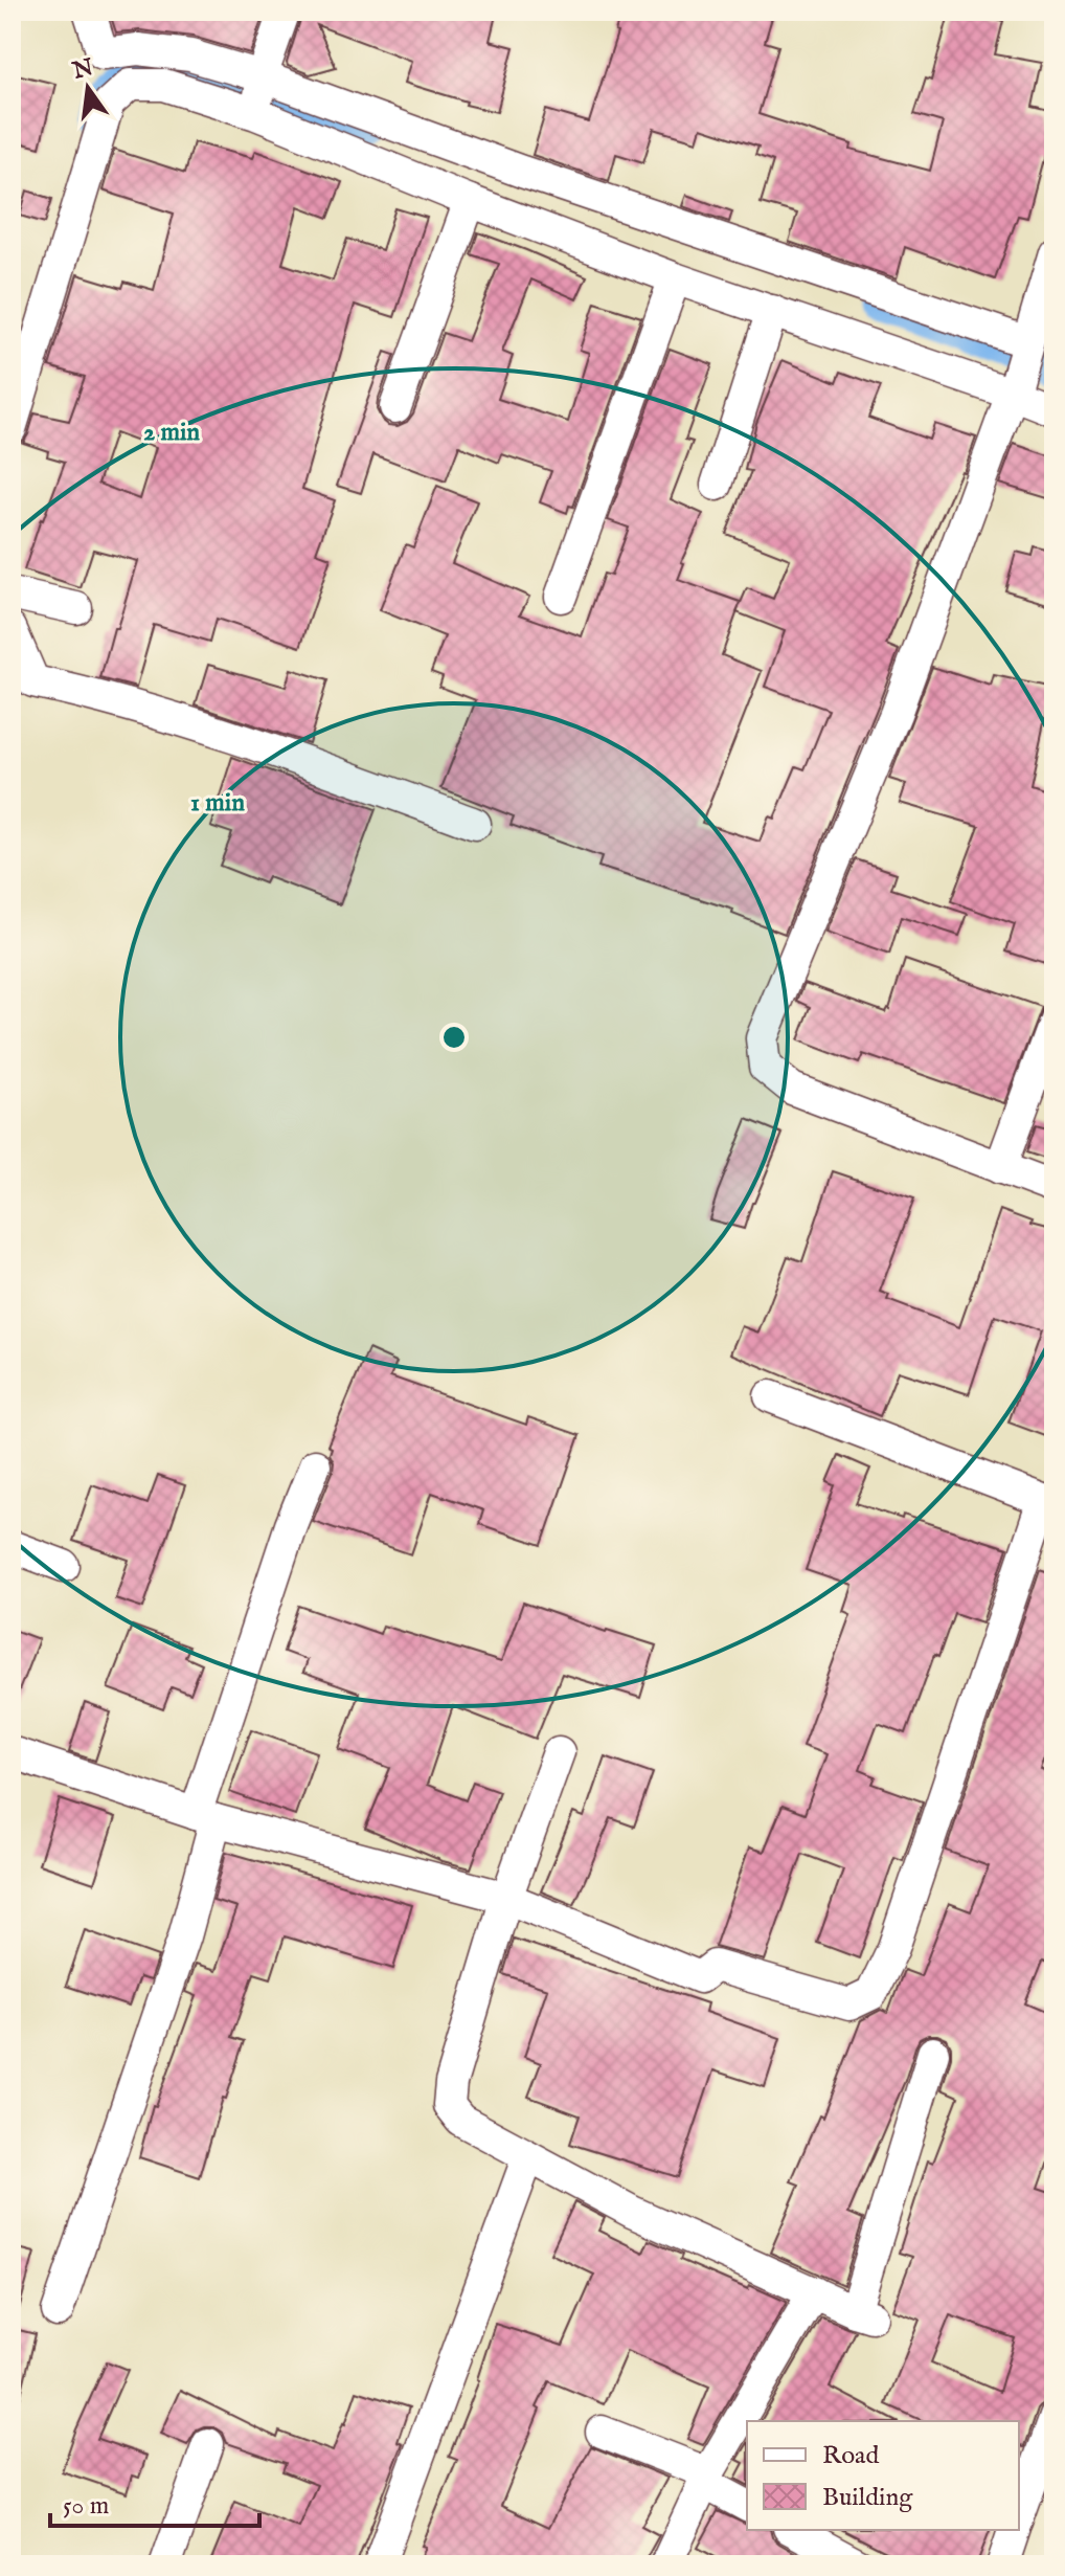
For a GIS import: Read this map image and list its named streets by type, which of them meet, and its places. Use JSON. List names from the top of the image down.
{
  "legend": ["Road", "Building"],
  "scale_bar": "50 m",
  "north": "top",
  "rings": ["2 min", "1 min"]
}
